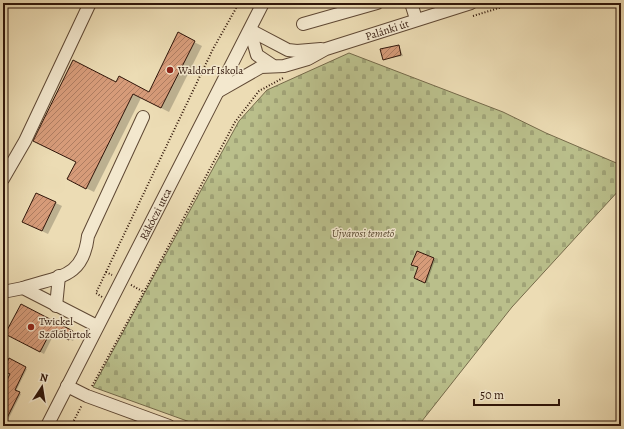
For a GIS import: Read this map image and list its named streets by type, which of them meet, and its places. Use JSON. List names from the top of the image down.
{
  "streets": {
    "street": ["Palánki út", "Rákóczi utca"]
  },
  "crossings": [
    ["Palánki út", "Rákóczi utca"]
  ],
  "parks": ["Újvárosi temető"],
  "places": ["Waldorf Iskola", "Twickel Szőlőbirtok"],
  "scale_bar": "50 m",
  "north": "top"
}
